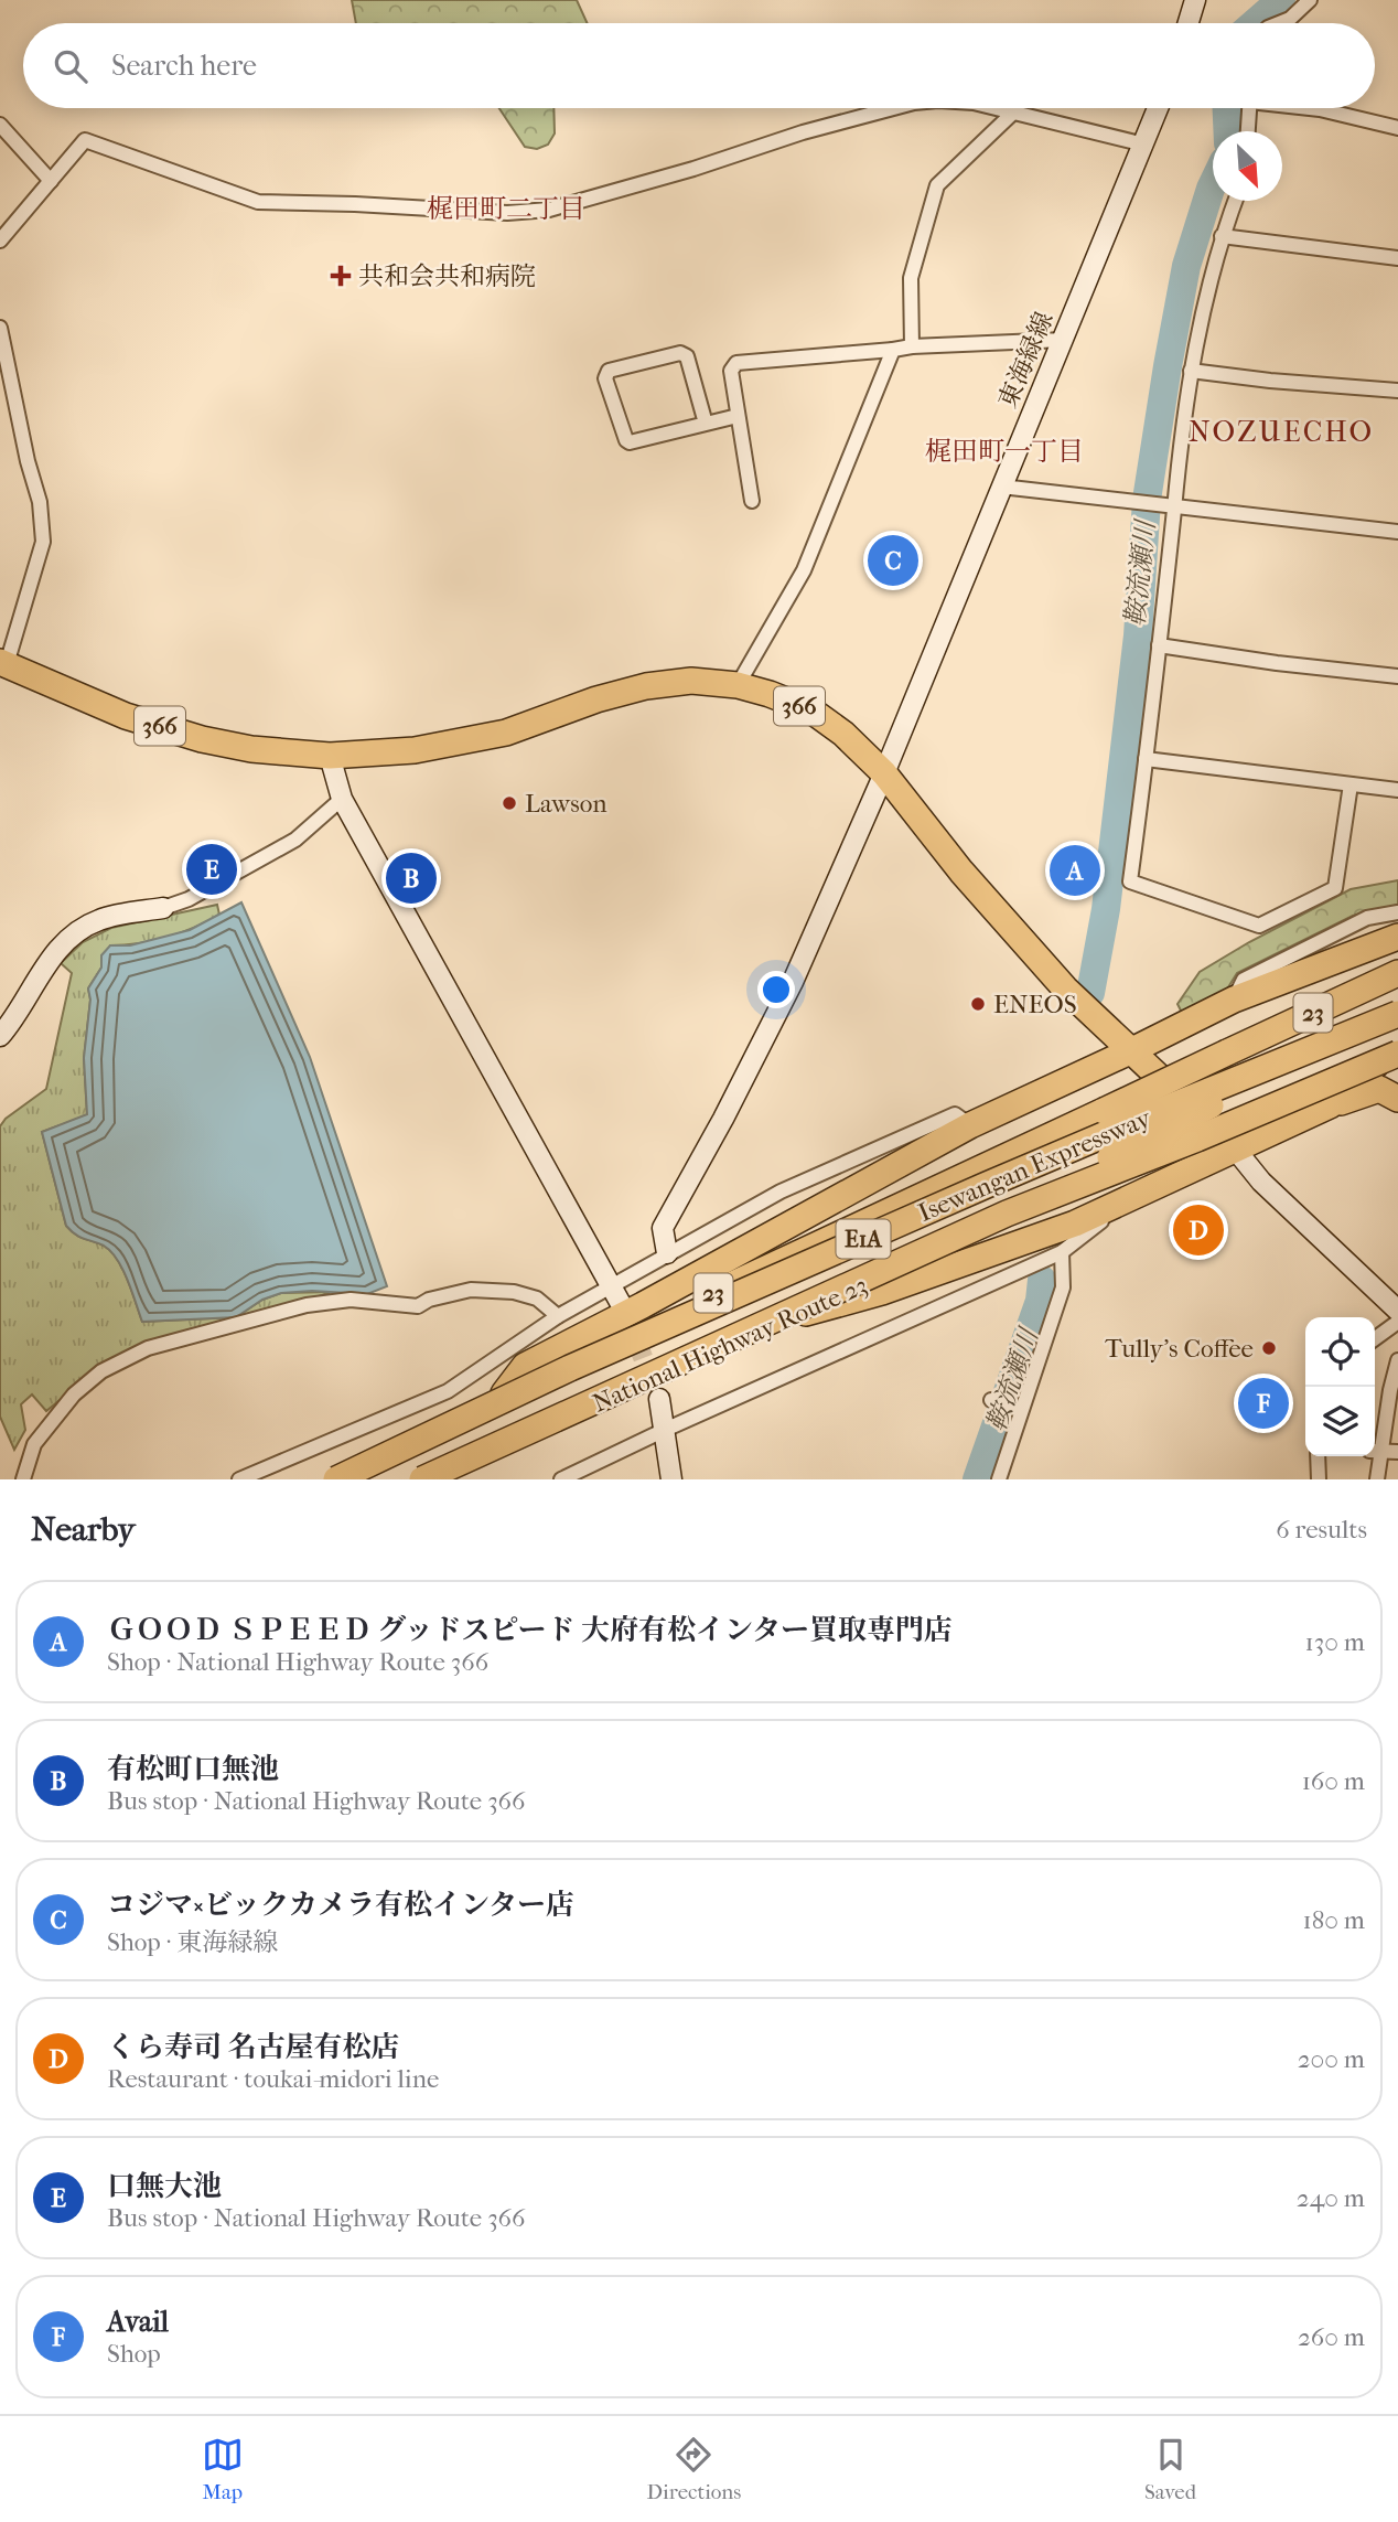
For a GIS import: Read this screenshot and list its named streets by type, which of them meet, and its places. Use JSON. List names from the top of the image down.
{
  "streets": {
    "highway": [
      "366",
      "23",
      "Isewangan Expressway",
      "E1A",
      "National Highway Route 23"
    ],
    "street": ["東海緑線"]
  },
  "crossings": [
    ["東海緑線", "366"],
    ["366", "23"],
    ["23", "National Highway Route 23"],
    ["Isewangan Expressway", "National Highway Route 23"]
  ],
  "districts": ["梶田町二丁目", "NOZUECHO", "梶田町一丁目"],
  "water": ["鞍流瀬川"],
  "places": {
    "health": ["共和会共和病院"],
    "other": ["Lawson", "ENEOS", "Tully's Coffee"]
  },
  "north": "bottom right",
  "page": {
    "search": "Search here",
    "pins": [
      "C",
      "E",
      "A",
      "B",
      "D",
      "F"
    ],
    "heading": ["Nearby", "6 results"],
    "list": [
      {
        "mark": "A",
        "name": "ＧＯＯＤ ＳＰＥＥＤ グッドスピード 大府有松インター買取専門店",
        "note": "Shop · National Highway Route 366",
        "value": "130 m"
      },
      {
        "mark": "B",
        "name": "有松町口無池",
        "note": "Bus stop · National Highway Route 366",
        "value": "160 m"
      },
      {
        "mark": "C",
        "name": "コジマ×ビックカメラ有松インター店",
        "note": "Shop · 東海緑線",
        "value": "180 m"
      },
      {
        "mark": "D",
        "name": "くら寿司 名古屋有松店",
        "note": "Restaurant · toukai-midori line",
        "value": "200 m"
      },
      {
        "mark": "E",
        "name": "口無大池",
        "note": "Bus stop · National Highway Route 366",
        "value": "240 m"
      },
      {
        "mark": "F",
        "name": "Avail",
        "note": "Shop",
        "value": "260 m"
      }
    ],
    "nav": ["Map", "Directions", "Saved"]
  }
}
